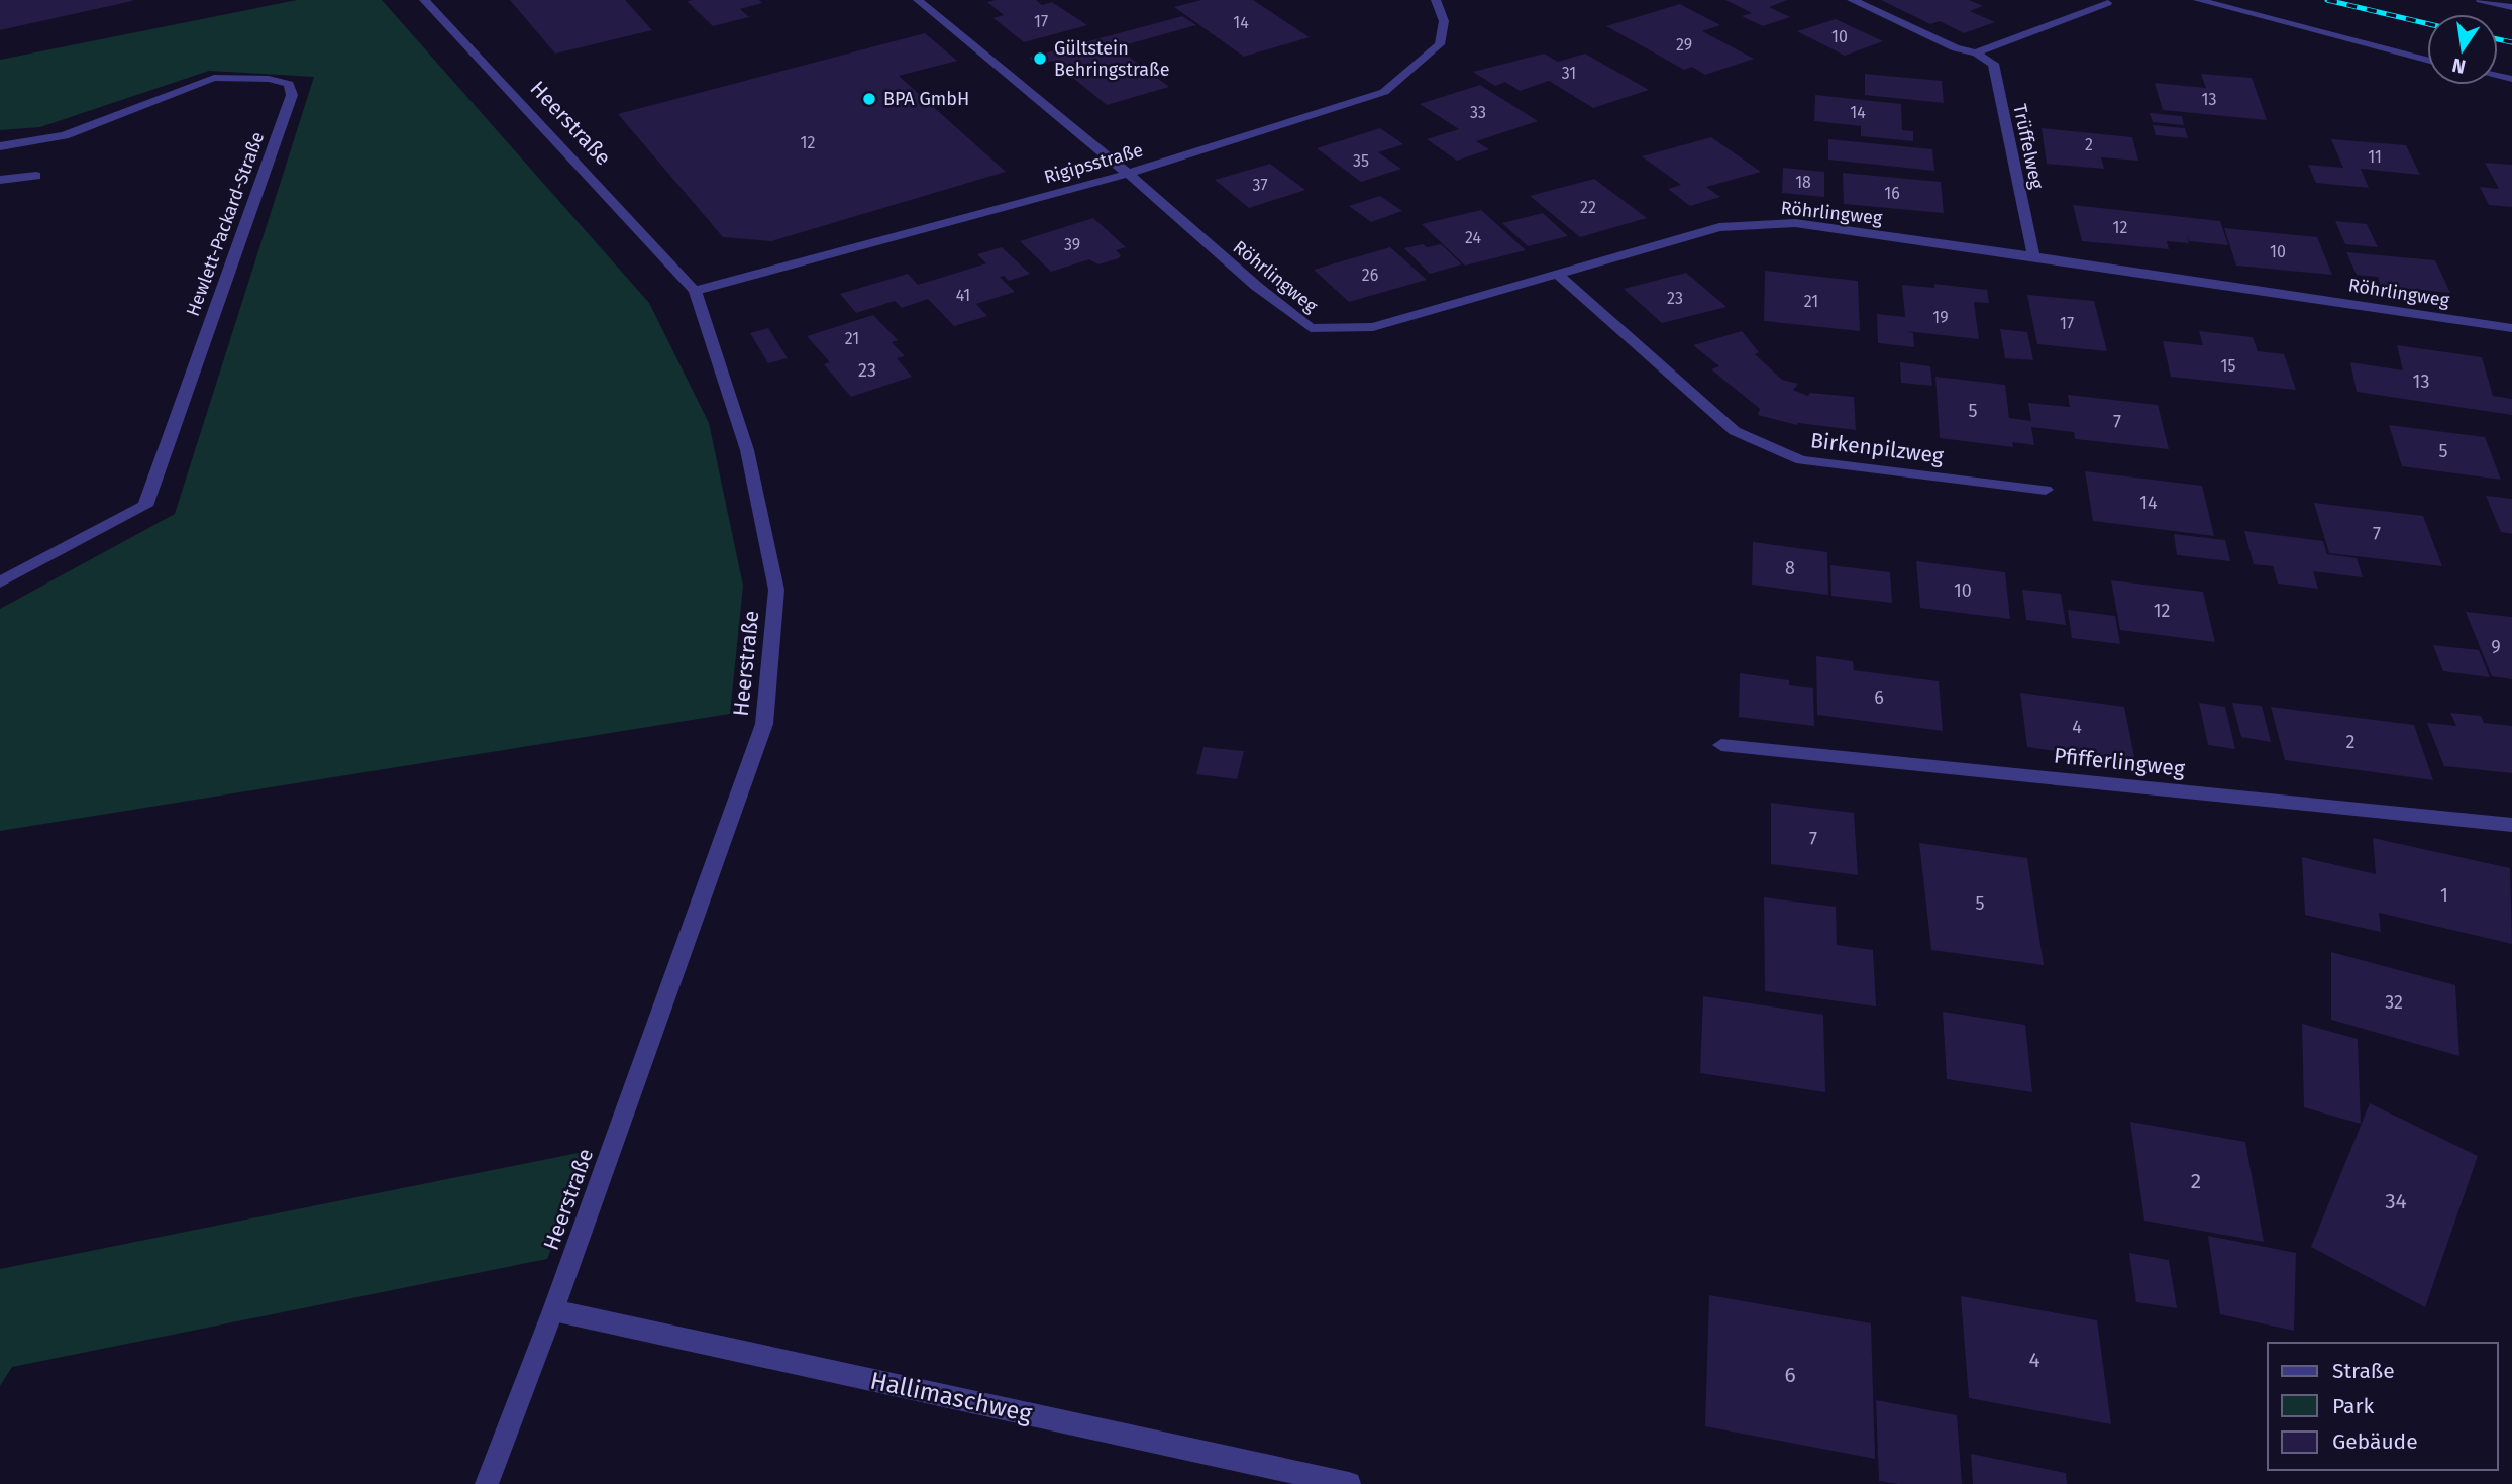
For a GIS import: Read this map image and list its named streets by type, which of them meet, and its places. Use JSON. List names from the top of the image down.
{
  "streets": {
    "street": [
      "Heerstraße",
      "Trüffelweg",
      "Rigipsstraße",
      "Röhrlingweg",
      "Hewlett-Packard-Straße",
      "Birkenpilzweg",
      "Pfifferlingweg",
      "Hallimaschweg"
    ]
  },
  "crossings": [
    ["Heerstraße", "Rigipsstraße"],
    ["Heerstraße", "Hallimaschweg"],
    ["Trüffelweg", "Röhrlingweg"],
    ["Rigipsstraße", "Röhrlingweg"],
    ["Röhrlingweg", "Birkenpilzweg"]
  ],
  "places": ["Gültstein Behringstraße", "BPA GmbH"],
  "house_numbers": [
    "17",
    "14",
    "10",
    "29",
    "31",
    "13",
    "33",
    "14",
    "12",
    "2",
    "11",
    "35",
    "18",
    "37",
    "16",
    "22",
    "12",
    "24",
    "39",
    "10",
    "26",
    "41",
    "23",
    "21",
    "19",
    "17",
    "21",
    "15",
    "23",
    "13",
    "5",
    "7",
    "5",
    "14",
    "7",
    "8",
    "10",
    "12",
    "9",
    "6",
    "4",
    "2",
    "7",
    "1",
    "5",
    "32",
    "2",
    "34",
    "4",
    "6"
  ],
  "legend": ["Straße", "Park", "Gebäude"],
  "north": "bottom"
}
